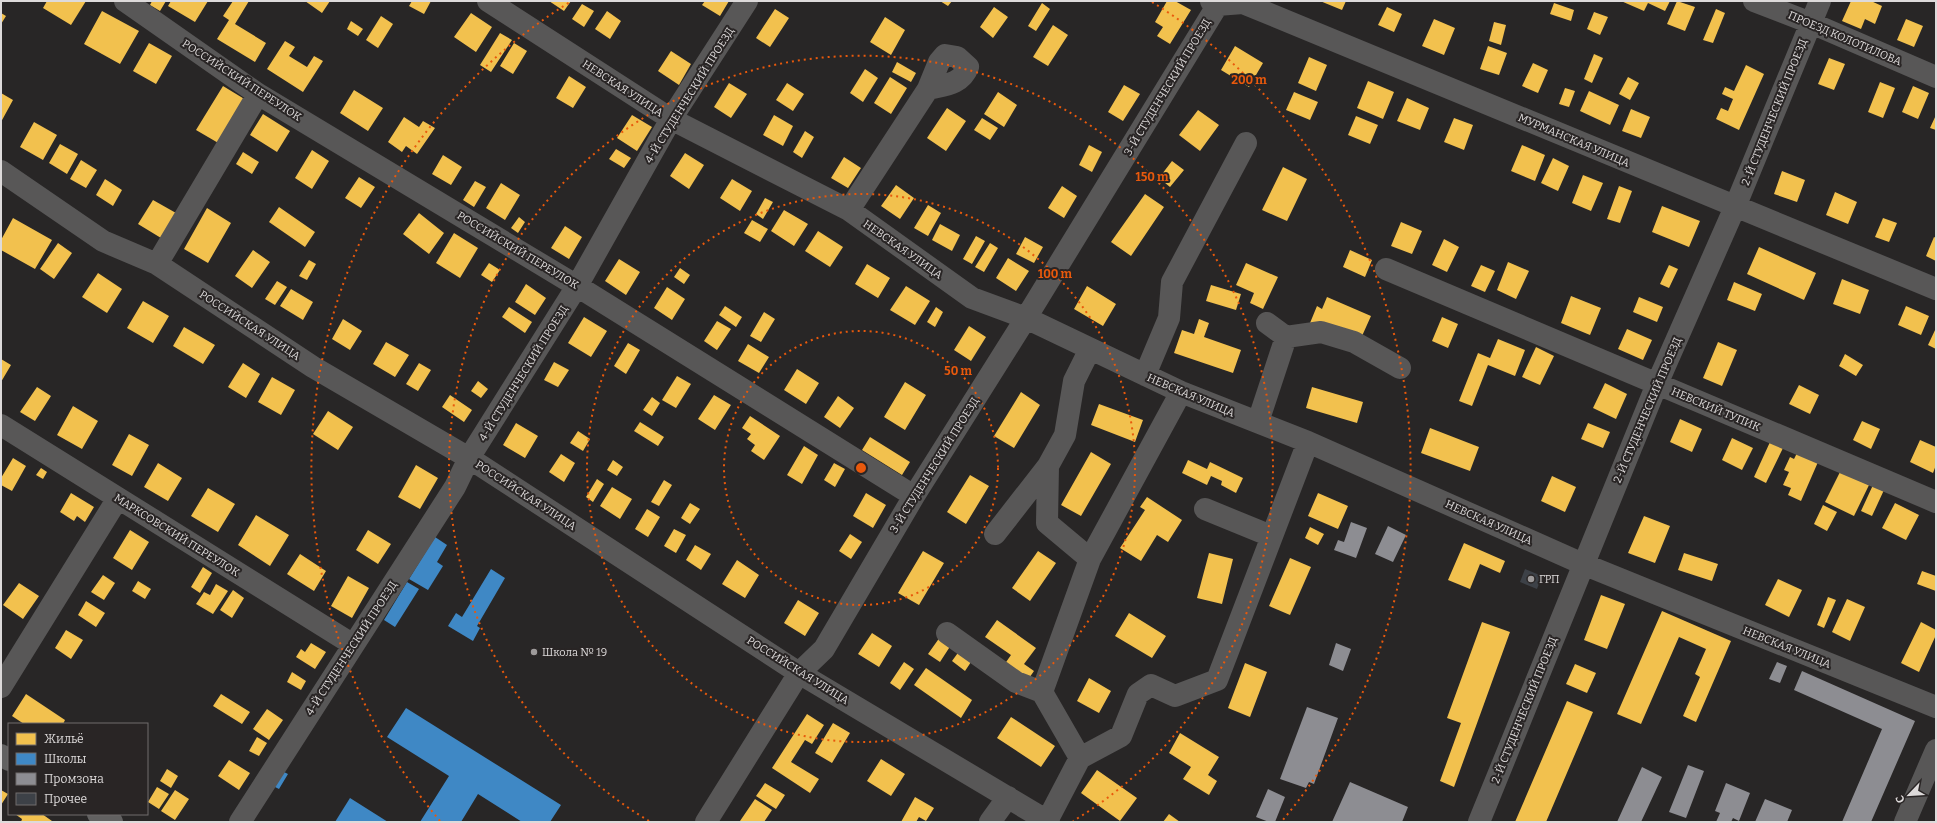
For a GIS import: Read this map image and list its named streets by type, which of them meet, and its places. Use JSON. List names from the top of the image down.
{
  "streets": {
    "street": [
      "ПРОЕЗД КОЛОТИЛОВА",
      "РОССИЙСКИЙ ПЕРЕУЛОК",
      "3-Й СТУДЕНЧЕСКИЙ ПРОЕЗД",
      "НЕВСКАЯ УЛИЦА",
      "4-Й СТУДЕНЧЕСКИЙ ПРОЕЗД",
      "2-Й СТУДЕНЧЕСКИЙ ПРОЕЗД",
      "МУРМАНСКАЯ УЛИЦА",
      "РОССИЙСКАЯ УЛИЦА",
      "НЕВСКИЙ ТУПИК",
      "МАРКСОВСКИЙ ПЕРЕУЛОК"
    ]
  },
  "crossings": [
    ["ПРОЕЗД КОЛОТИЛОВА", "2-Й СТУДЕНЧЕСКИЙ ПРОЕЗД"],
    ["РОССИЙСКИЙ ПЕРЕУЛОК", "3-Й СТУДЕНЧЕСКИЙ ПРОЕЗД"],
    ["РОССИЙСКИЙ ПЕРЕУЛОК", "4-Й СТУДЕНЧЕСКИЙ ПРОЕЗД"],
    ["3-Й СТУДЕНЧЕСКИЙ ПРОЕЗД", "НЕВСКАЯ УЛИЦА"],
    ["3-Й СТУДЕНЧЕСКИЙ ПРОЕЗД", "МУРМАНСКАЯ УЛИЦА"],
    ["3-Й СТУДЕНЧЕСКИЙ ПРОЕЗД", "РОССИЙСКАЯ УЛИЦА"],
    ["НЕВСКАЯ УЛИЦА", "4-Й СТУДЕНЧЕСКИЙ ПРОЕЗД"],
    ["НЕВСКАЯ УЛИЦА", "2-Й СТУДЕНЧЕСКИЙ ПРОЕЗД"],
    ["4-Й СТУДЕНЧЕСКИЙ ПРОЕЗД", "РОССИЙСКАЯ УЛИЦА"],
    ["4-Й СТУДЕНЧЕСКИЙ ПРОЕЗД", "МАРКСОВСКИЙ ПЕРЕУЛОК"],
    ["2-Й СТУДЕНЧЕСКИЙ ПРОЕЗД", "МУРМАНСКАЯ УЛИЦА"],
    ["2-Й СТУДЕНЧЕСКИЙ ПРОЕЗД", "НЕВСКИЙ ТУПИК"]
  ],
  "places": ["ГРП", "Школа № 19"],
  "legend": [
    "Жильё",
    "Школы",
    "Промзона",
    "Прочее"
  ],
  "north": "bottom left",
  "rings": [
    "200 m",
    "150 m",
    "100 m",
    "50 m"
  ]
}
